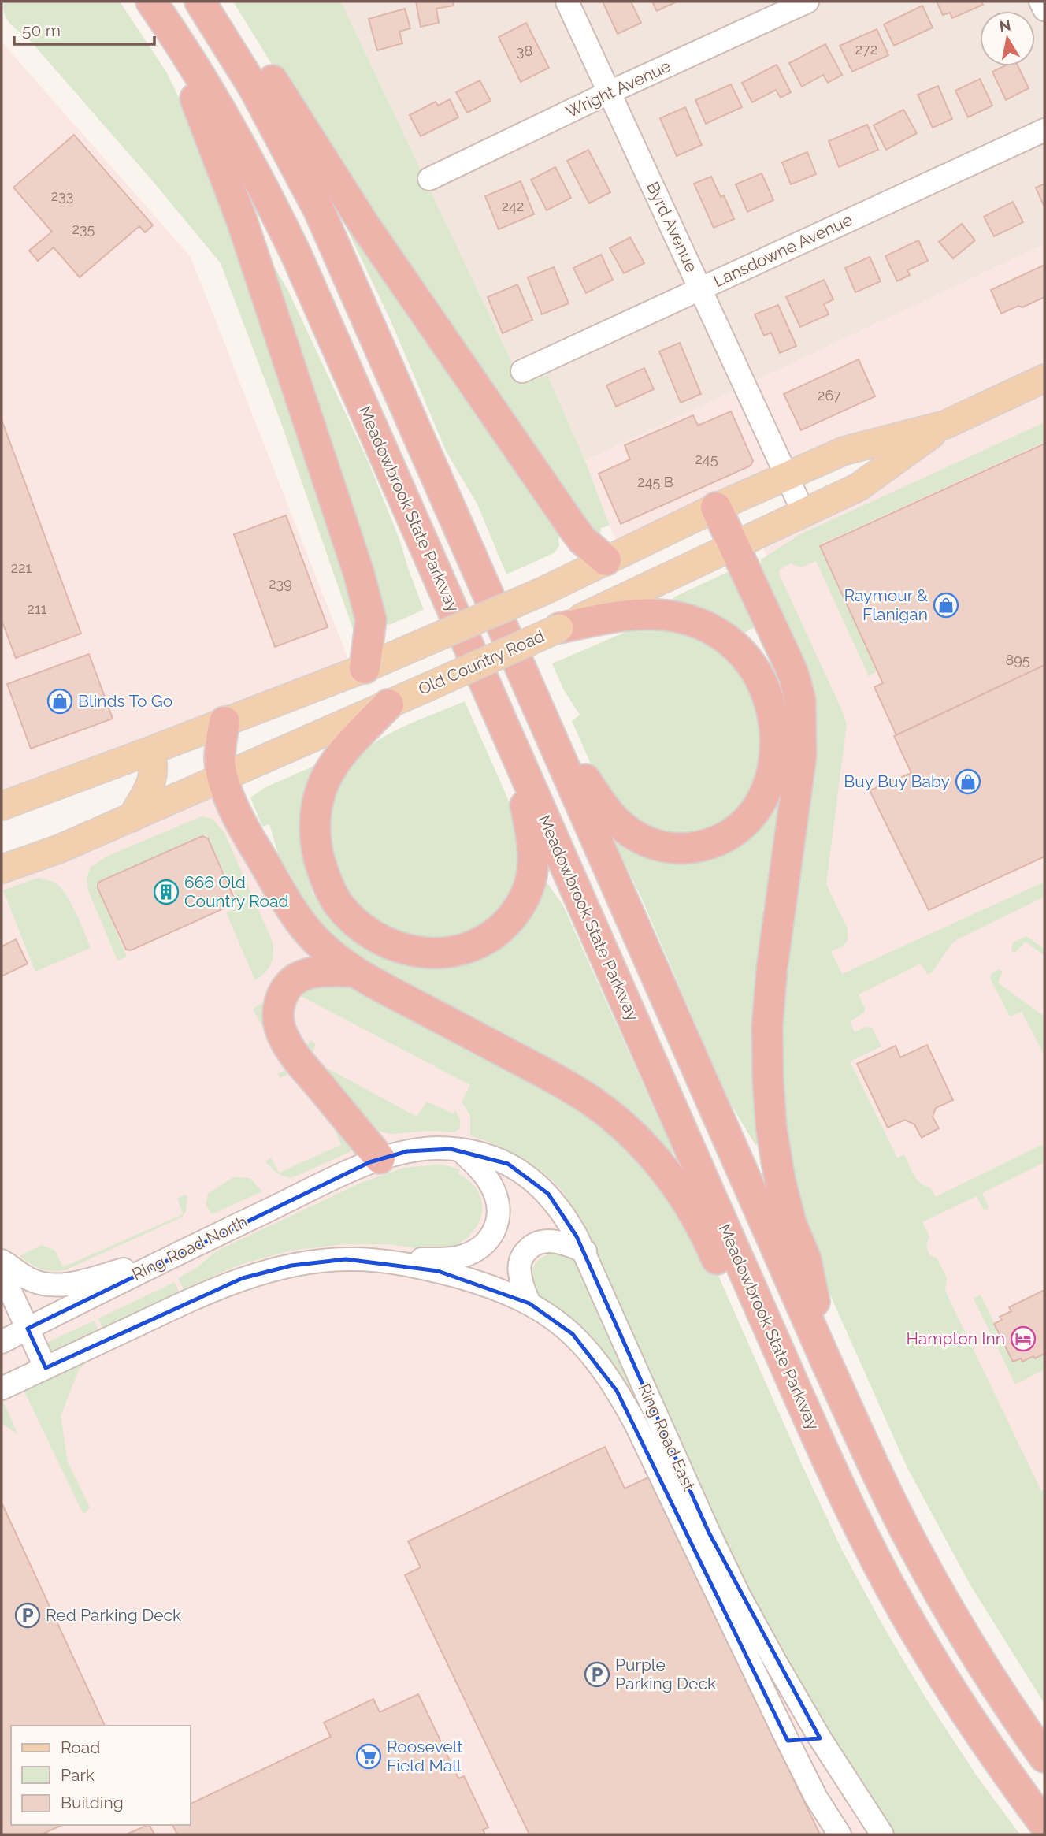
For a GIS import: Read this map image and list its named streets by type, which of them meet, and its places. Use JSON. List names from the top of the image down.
{
  "streets": {
    "highway": ["Meadowbrook State Parkway"],
    "main road": ["Old Country Road"],
    "street": [
      "Wright Avenue",
      "Byrd Avenue",
      "Lansdowne Avenue",
      "Ring Road North",
      "Ring Road East"
    ]
  },
  "crossings": [
    ["Wright Avenue", "Byrd Avenue"],
    ["Byrd Avenue", "Lansdowne Avenue"],
    ["Byrd Avenue", "Old Country Road"],
    ["Ring Road North", "Ring Road East"]
  ],
  "places": {
    "shop": ["Raymour & Flanigan", "Blinds To Go", "Buy Buy Baby"],
    "building": ["666 Old Country Road"],
    "hotel": ["Hampton Inn"],
    "parking": ["Red Parking Deck", "Purple Parking Deck"],
    "supermarket": ["Roosevelt Field Mall"]
  },
  "house_numbers": [
    "272",
    "38",
    "233",
    "242",
    "235",
    "267",
    "245",
    "245 B",
    "221",
    "239",
    "211",
    "895"
  ],
  "legend": ["Road", "Park", "Building"],
  "scale_bar": "50 m",
  "north": "top"
}
